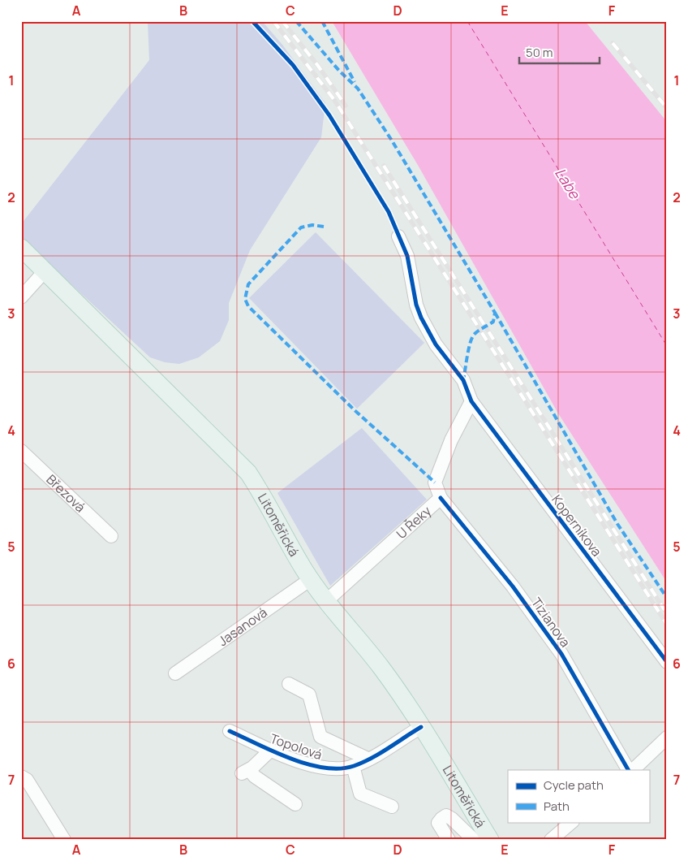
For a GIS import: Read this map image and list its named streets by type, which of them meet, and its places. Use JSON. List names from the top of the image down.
{
  "streets": {
    "main road": ["Litoměřická"],
    "street": [
      "Březová",
      "U Řeky",
      "Koperníkova",
      "Tizianova",
      "Jasanová",
      "Topolová"
    ]
  },
  "crossings": [
    ["U Řeky", "Litoměřická"],
    ["U Řeky", "Koperníkova"],
    ["U Řeky", "Tizianova"],
    ["Litoměřická", "Jasanová"],
    ["Litoměřická", "Topolová"]
  ],
  "water": ["Labe"],
  "legend": ["Cycle path", "Path"],
  "scale_bar": "50 m",
  "grid": {
    "columns": [
      "A",
      "B",
      "C",
      "D",
      "E",
      "F"
    ],
    "rows": [
      "1",
      "2",
      "3",
      "4",
      "5",
      "6",
      "7"
    ]
  }
}
